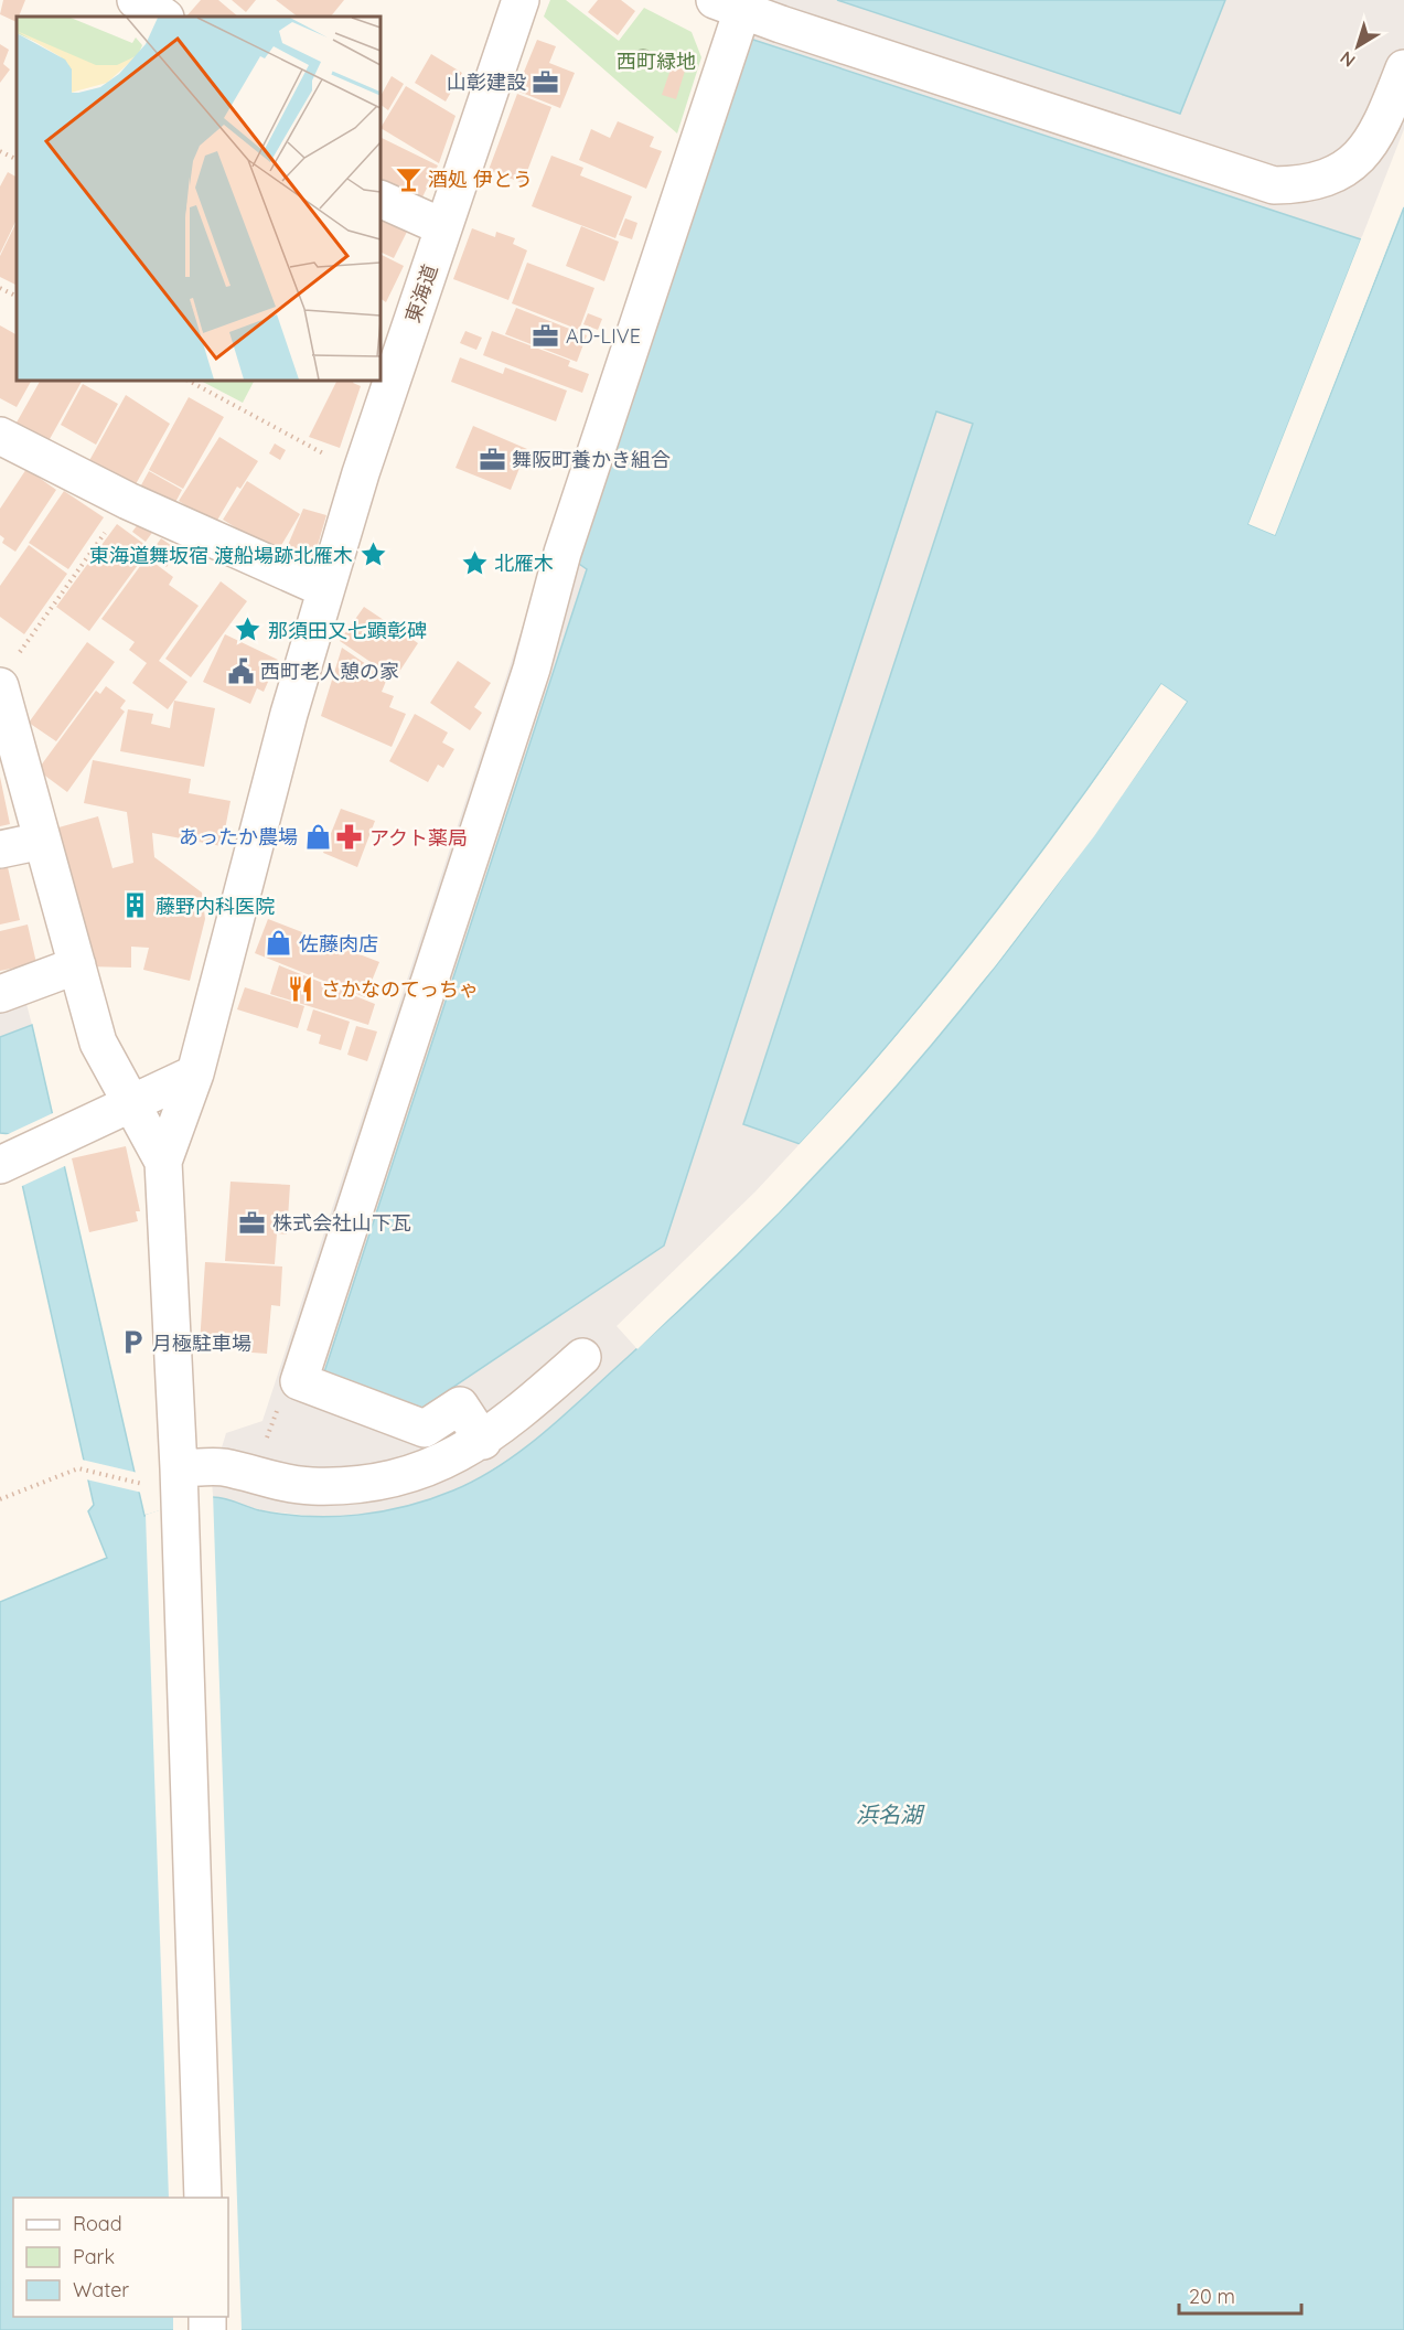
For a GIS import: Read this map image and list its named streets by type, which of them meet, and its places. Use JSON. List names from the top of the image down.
{
  "streets": {
    "street": ["東海道"]
  },
  "water": ["浜名湖"],
  "parks": ["西町緑地"],
  "places": {
    "office": [
      "山彰建設",
      "AD-LIVE",
      "舞阪町養かき組合",
      "株式会社山下瓦"
    ],
    "bar": ["酒処 伊とう"],
    "place": ["東海道舞坂宿 渡船場跡北雁木", "北雁木", "那須田又七顕彰碑"],
    "public building": ["西町老人憩の家"],
    "shop": ["あったか農場", "佐藤肉店"],
    "pharmacy": ["アクト薬局"],
    "building": ["藤野内科医院"],
    "restaurant": ["さかなのてっちゃ"],
    "parking": ["月極駐車場"]
  },
  "legend": ["Road", "Park", "Water"],
  "scale_bar": "20 m",
  "north": "bottom left"
}
